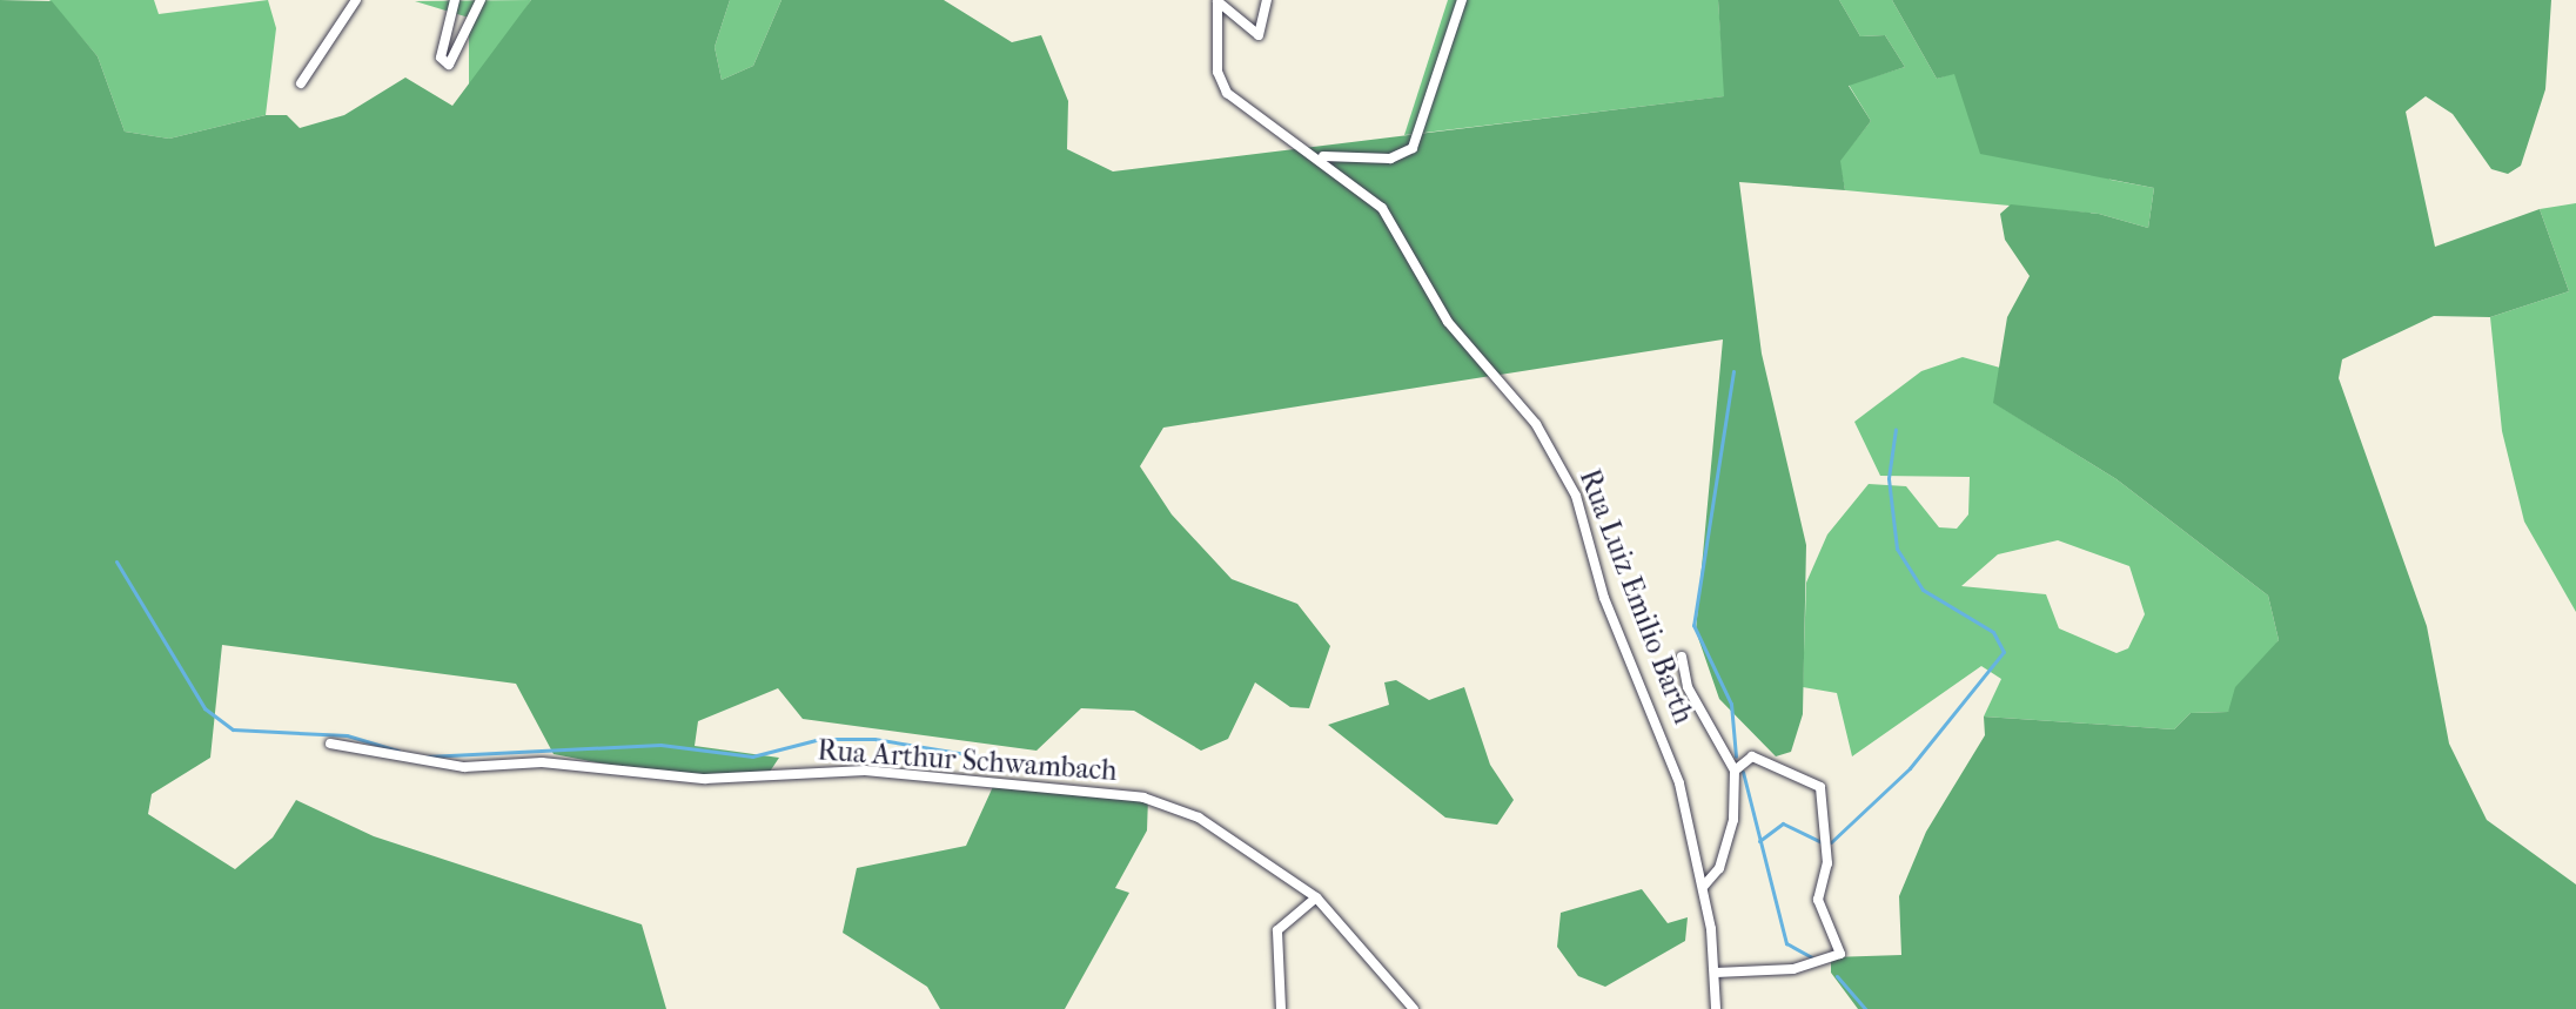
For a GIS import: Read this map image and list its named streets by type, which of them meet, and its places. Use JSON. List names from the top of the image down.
{
  "streets": {
    "street": ["Rua Luiz Emilio Barth", "Rua Arthur Schwambach"]
  }
}
